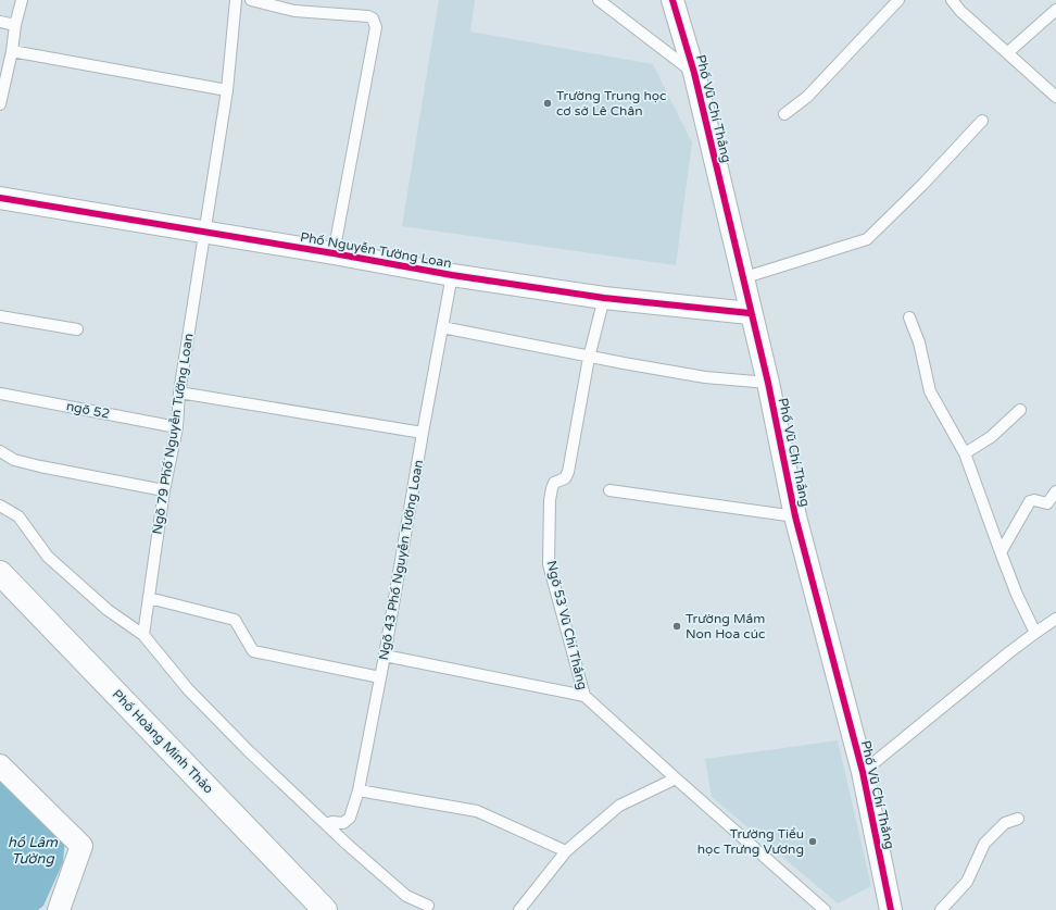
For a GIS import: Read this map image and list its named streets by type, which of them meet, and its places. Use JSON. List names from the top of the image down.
{
  "streets": {
    "street": ["Phố Vũ Chí Thắng", "Phố Nguyễn Tường Loan", "Phố Hoàng Minh Thảo"],
    "lane": [
      "ngõ 52",
      "Ngõ 79 Phố Nguyễn Tường Loan",
      "Ngõ 43 Phố Nguyễn Tường Loan",
      "Ngõ 53 Vũ Chí Thắng"
    ]
  },
  "crossings": [
    ["Phố Vũ Chí Thắng", "Phố Nguyễn Tường Loan"],
    ["Phố Nguyễn Tường Loan", "Ngõ 79 Phố Nguyễn Tường Loan"],
    ["Phố Nguyễn Tường Loan", "Ngõ 43 Phố Nguyễn Tường Loan"],
    ["Phố Nguyễn Tường Loan", "Ngõ 53 Vũ Chí Thắng"],
    ["ngõ 52", "Ngõ 79 Phố Nguyễn Tường Loan"]
  ],
  "water": ["hồ Lâm Tường"],
  "places": ["Trường Trung học cơ sở Lê Chân", "Trường Mầm Non Hoa cúc", "Trường Tiểu học Trưng Vương"]
}
